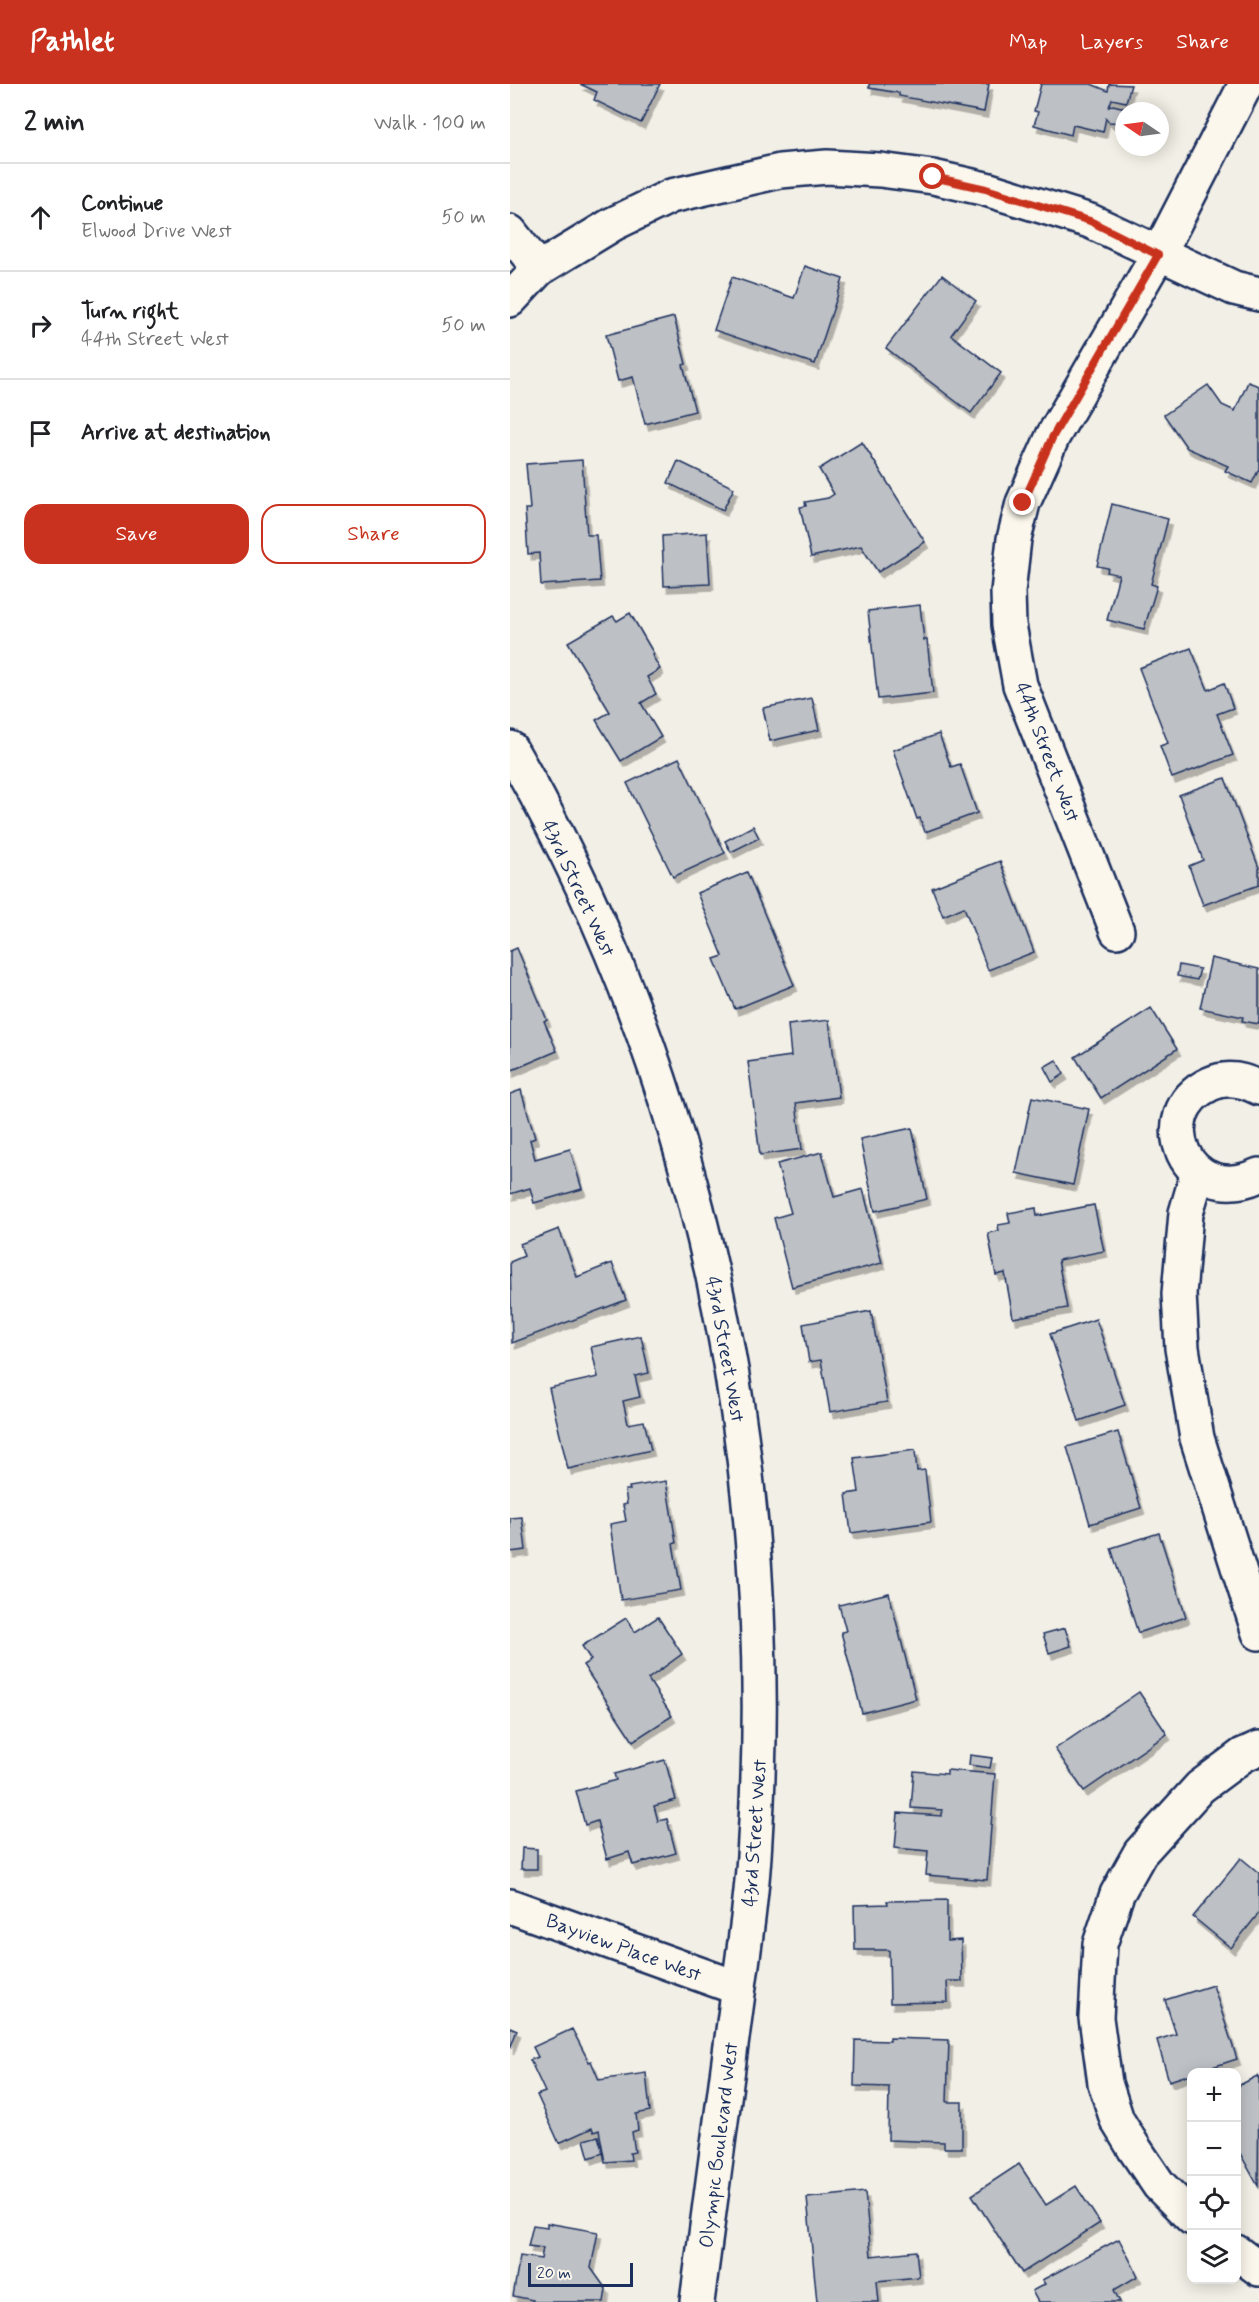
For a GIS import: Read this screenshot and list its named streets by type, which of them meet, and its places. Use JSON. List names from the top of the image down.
{
  "streets": {
    "street": [
      "44th Street West",
      "43rd Street West",
      "Bayview Place West",
      "Olympic Boulevard West"
    ]
  },
  "crossings": [
    ["43rd Street West", "Bayview Place West"],
    ["43rd Street West", "Olympic Boulevard West"],
    ["Bayview Place West", "Olympic Boulevard West"]
  ],
  "scale_bar": "20 m",
  "north": "left",
  "page": {
    "header": "Pathlet",
    "nav": ["Map", "Layers", "Share"],
    "heading": ["2 min", "Walk · 100 m"],
    "list": [
      ["Continue", "Elwood Drive West", "50 m"],
      ["Turn right", "44th Street West", "50 m"],
      "Arrive at destination"
    ],
    "buttons": ["Save", "Share"],
    "map_buttons": ["+", "−"],
    "scale": "20 m"
  }
}
